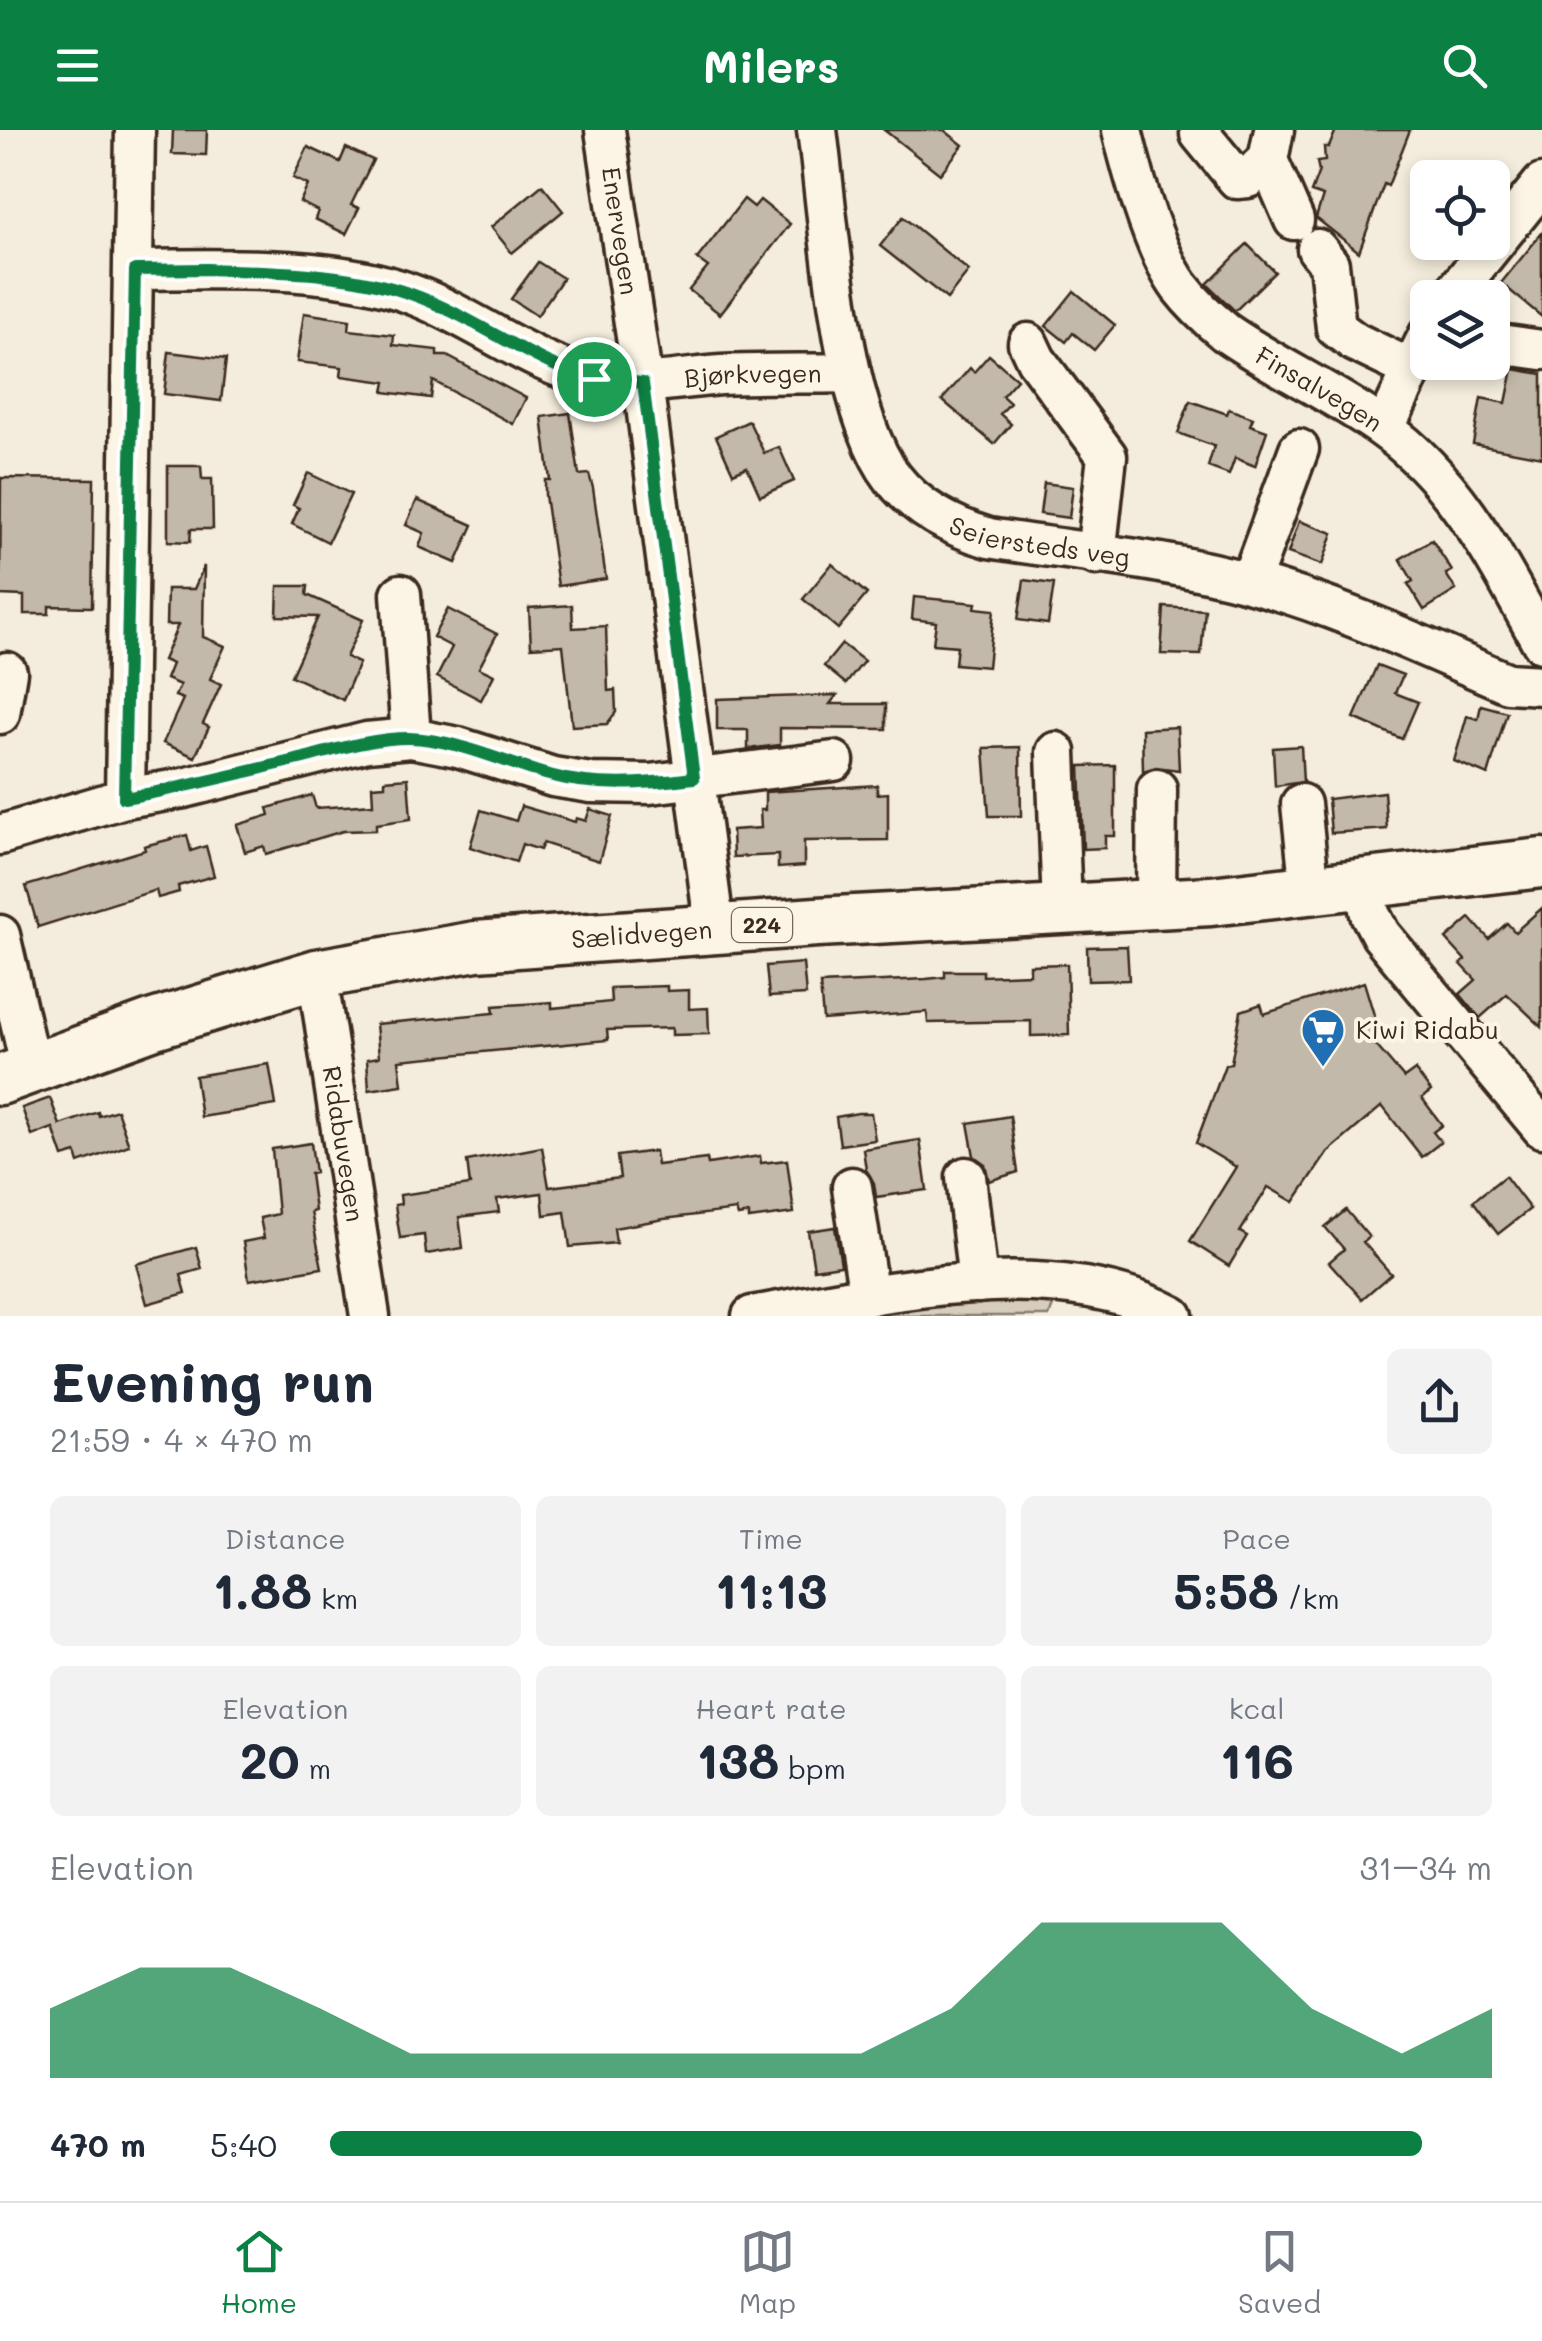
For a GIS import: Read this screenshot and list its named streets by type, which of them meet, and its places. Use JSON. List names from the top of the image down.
{
  "streets": {
    "main road": ["224", "Sælidvegen"],
    "street": [
      "Enervegen",
      "Bjørkvegen",
      "Finsalvegen",
      "Seiersteds veg",
      "Ridabuvegen"
    ]
  },
  "crossings": [
    ["Enervegen", "Bjørkvegen"],
    ["Enervegen", "Sælidvegen"],
    ["Bjørkvegen", "Seiersteds veg"],
    ["Sælidvegen", "Ridabuvegen"]
  ],
  "places": {
    "supermarket": ["Kiwi Ridabu"]
  },
  "page": {
    "header": "Milers",
    "heading": ["Evening run", "21:59 · 4 × 470 m"],
    "stats": [
      ["Distance", "1.88 km"],
      ["Time", "11:13"],
      ["Pace", "5:58 /km"],
      ["Elevation", "20 m"],
      ["Heart rate", "138 bpm"],
      ["kcal", "116"]
    ],
    "chart": ["Elevation", "31–34 m"],
    "list": [
      {
        "name": "470 m",
        "note": "5:40"
      }
    ],
    "tabs": ["Home", "Map", "Saved"]
  }
}
